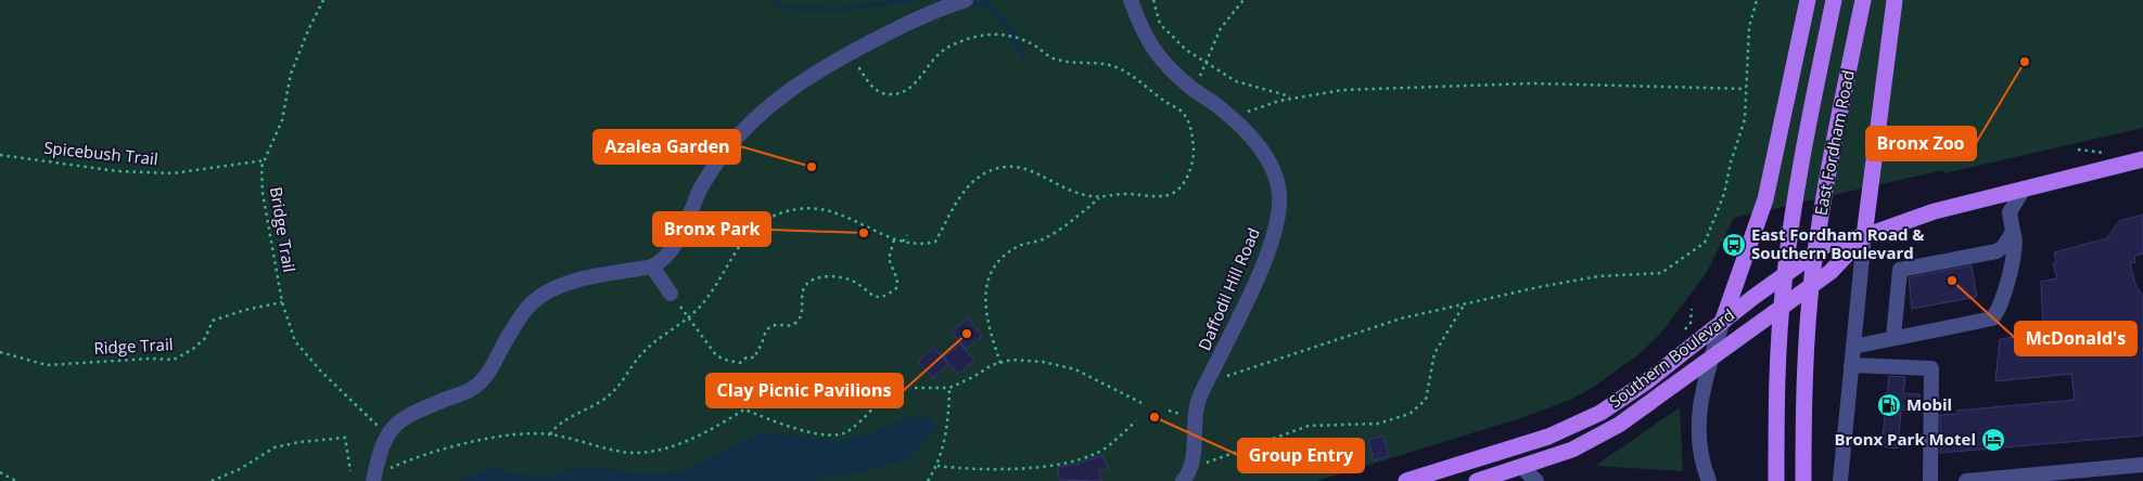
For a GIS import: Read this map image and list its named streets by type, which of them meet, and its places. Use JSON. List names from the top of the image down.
{
  "streets": {
    "main road": ["East Fordham Road", "Southern Boulevard"],
    "street": ["Daffodil Hill Road"],
    "path": ["Spicebush Trail", "Bridge Trail", "Ridge Trail"]
  },
  "crossings": [
    ["Spicebush Trail", "Bridge Trail"],
    ["Bridge Trail", "Ridge Trail"]
  ],
  "places": {
    "other": [
      "Bronx Zoo",
      "Azalea Garden",
      "Bronx Park",
      "McDonald's",
      "Clay Picnic Pavilions",
      "Group Entry"
    ],
    "bus stop": ["East Fordham Road & Southern Boulevard"],
    "fuel station": ["Mobil"],
    "hotel": ["Bronx Park Motel"]
  }
}
